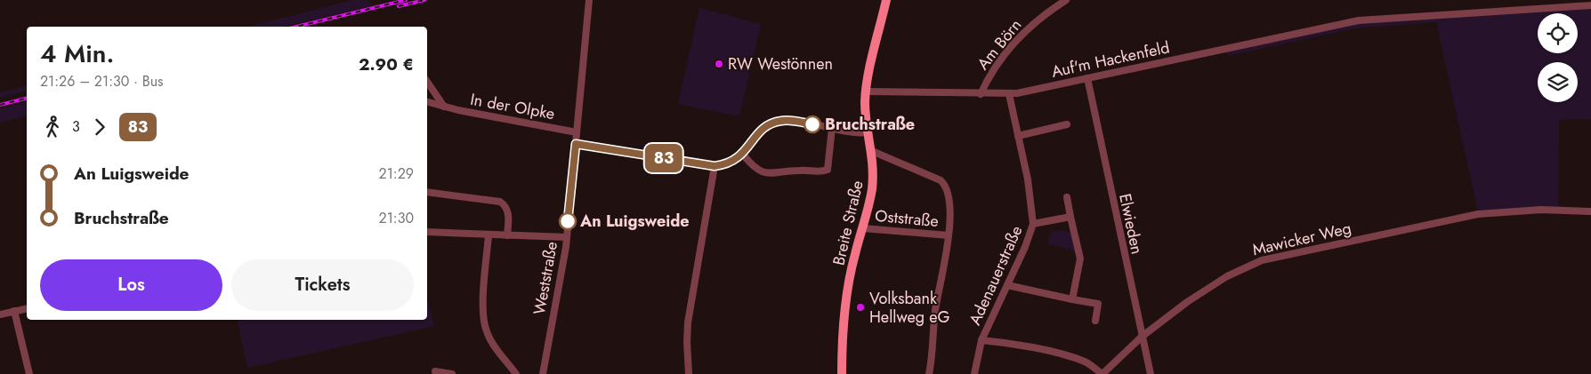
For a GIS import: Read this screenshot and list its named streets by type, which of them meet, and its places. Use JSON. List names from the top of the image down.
{
  "streets": {
    "street": [
      "Am Börn",
      "Auf'm Hackenfeld",
      "In der Olpke",
      "Oststraße",
      "Breite Straße",
      "Elwieden",
      "Mawicker Weg",
      "Adenauerstraße",
      "Weststraße"
    ]
  },
  "crossings": [
    ["Am Börn", "Auf'm Hackenfeld"],
    ["Auf'm Hackenfeld", "Breite Straße"],
    ["Auf'm Hackenfeld", "Elwieden"],
    ["Auf'm Hackenfeld", "Adenauerstraße"],
    ["In der Olpke", "Weststraße"],
    ["Oststraße", "Breite Straße"],
    ["Elwieden", "Mawicker Weg"]
  ],
  "places": [
    "RW Westönnen",
    "Bruchstraße",
    "An Luigsweide",
    "Volksbank Hellweg eG"
  ],
  "lines": ["bus line 83"],
  "page": {
    "on_map": "83",
    "heading": ["4 Min.", "21:26 – 21:30 · Bus", "2.90 €"],
    "legs": ["3", "83"],
    "list": [
      {
        "name": "An Luigsweide",
        "value": "21:29"
      },
      {
        "name": "Bruchstraße",
        "value": "21:30"
      }
    ],
    "buttons": ["Los", "Tickets"]
  }
}
